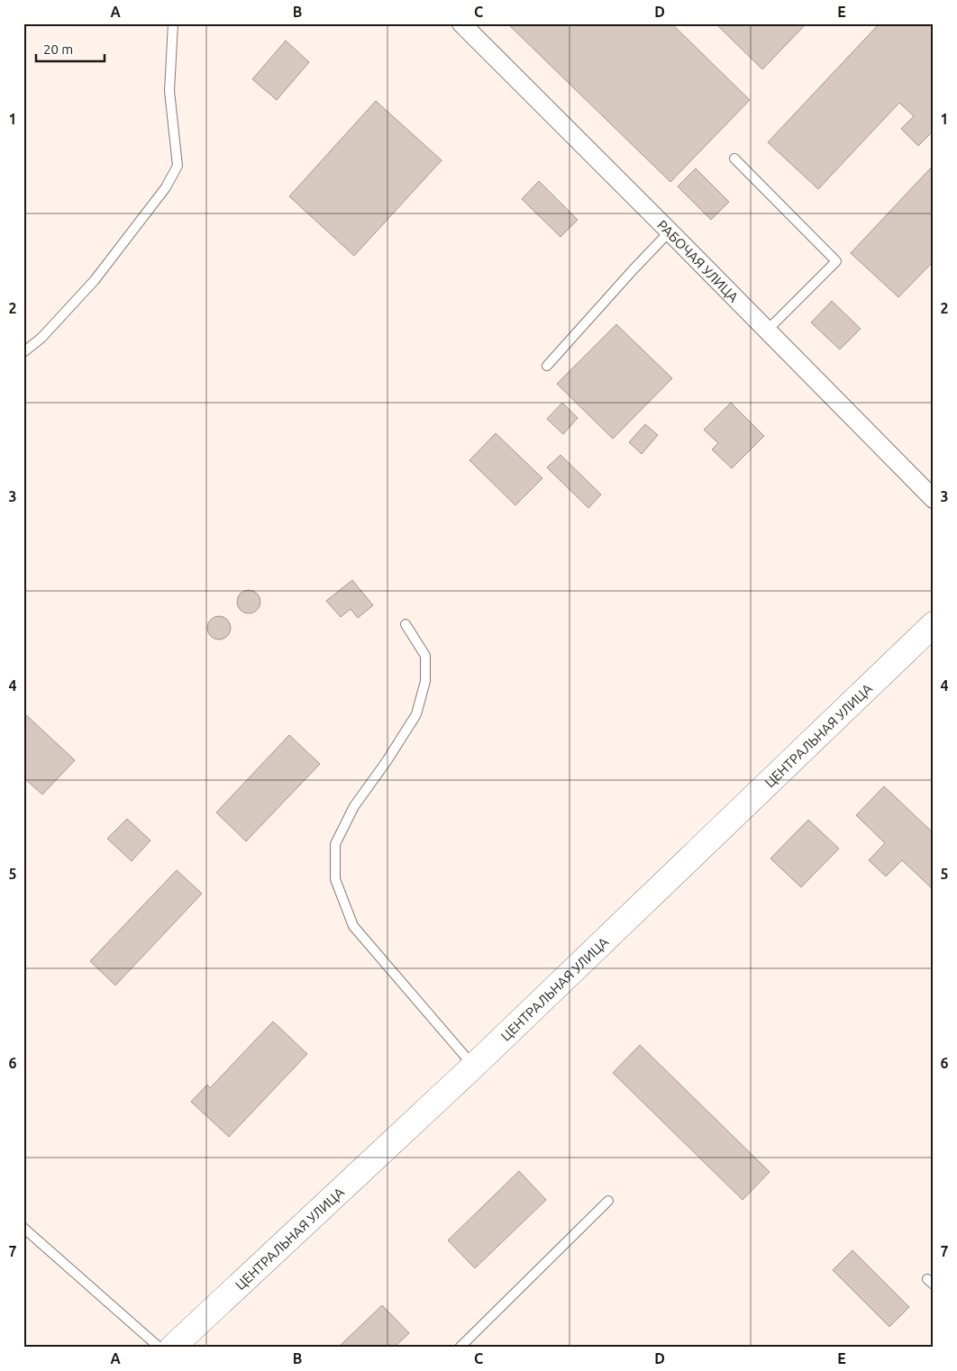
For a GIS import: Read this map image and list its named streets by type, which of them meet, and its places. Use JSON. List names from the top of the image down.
{
  "streets": {
    "street": ["РАБОЧАЯ УЛИЦА", "ЦЕНТРАЛЬНАЯ УЛИЦА"]
  },
  "scale_bar": "20 m",
  "grid": {
    "columns": [
      "A",
      "B",
      "C",
      "D",
      "E"
    ],
    "rows": [
      "1",
      "2",
      "3",
      "4",
      "5",
      "6",
      "7"
    ]
  }
}
